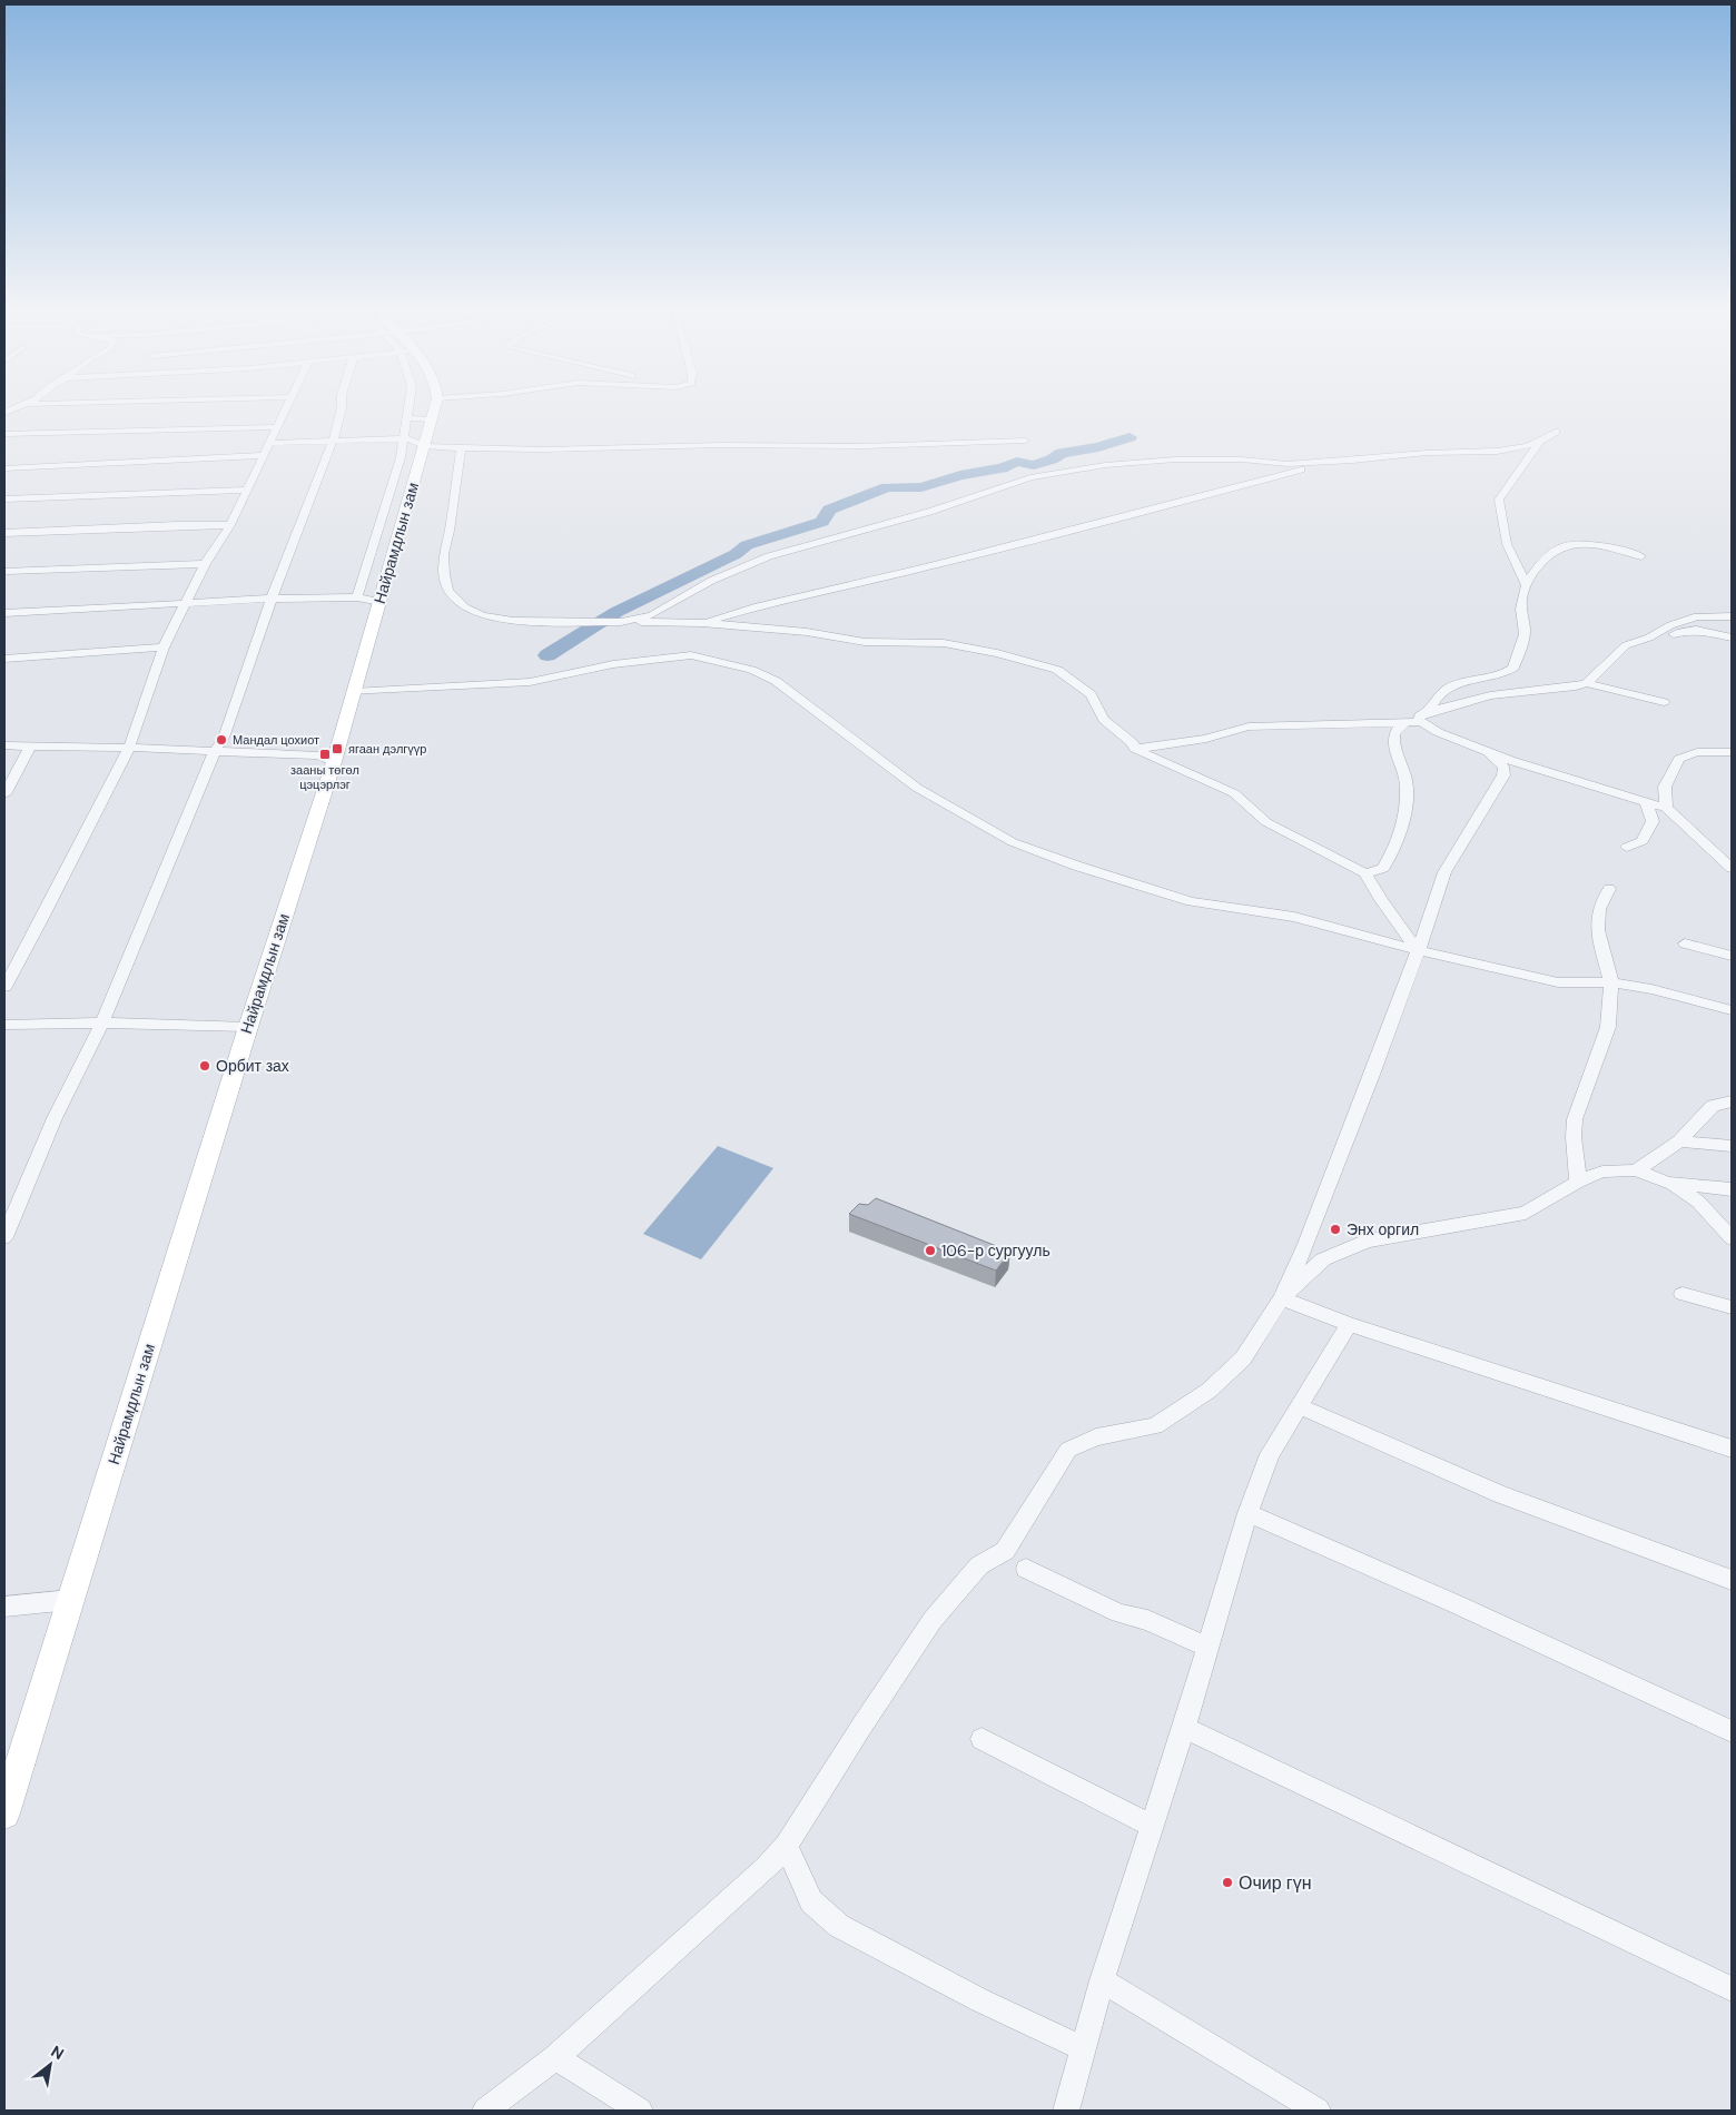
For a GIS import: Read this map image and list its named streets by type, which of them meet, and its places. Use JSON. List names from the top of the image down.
{
  "streets": {
    "main road": ["Найрамдлын зам"]
  },
  "places": {
    "other": [
      "Мандал цохиот",
      "Орбит зах",
      "Энх оргил",
      "106-р сургууль",
      "Очир гүн"
    ],
    "transit": ["ягаан дэлгүүр", "зааны төгөл цэцэрлэг"]
  },
  "north": "top right"
}
